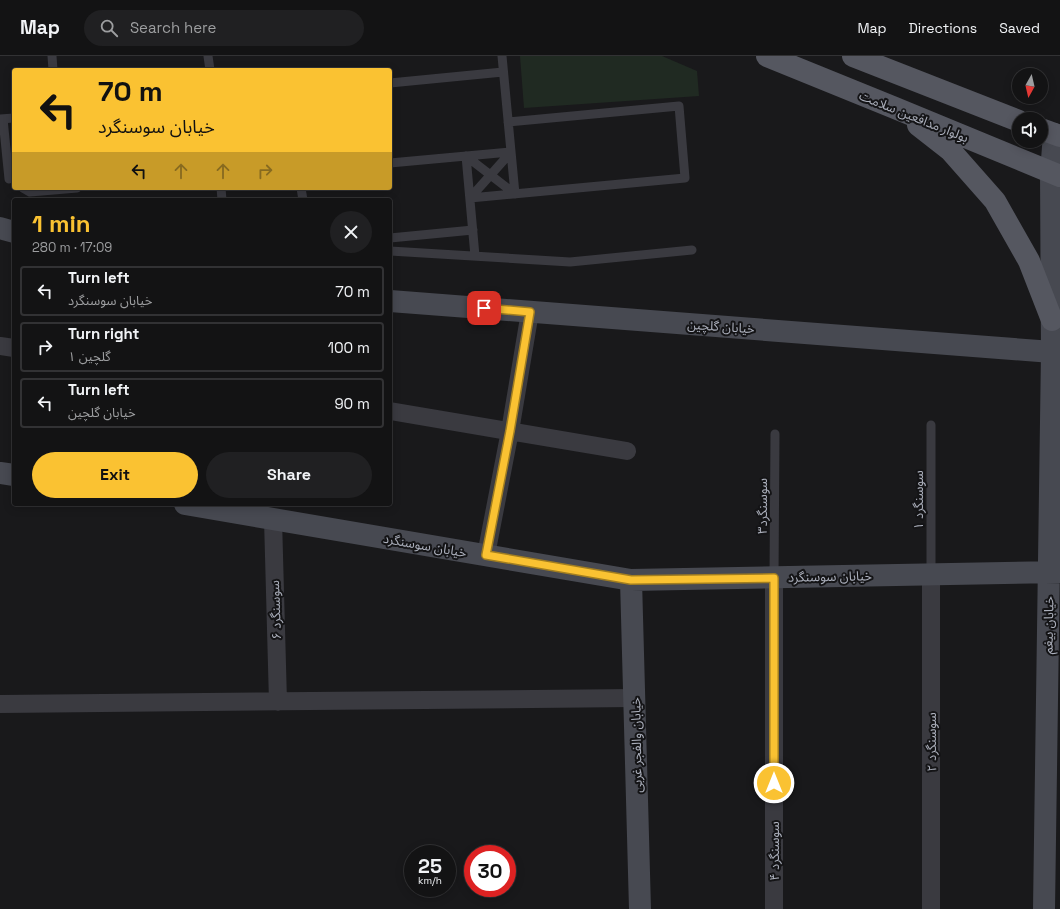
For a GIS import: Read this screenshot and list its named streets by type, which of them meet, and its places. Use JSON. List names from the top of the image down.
{
  "streets": {
    "main road": ["بولوار مدافعین سلامت"],
    "street": [
      "خیابان گلچین",
      "خیابان سوسنگرد",
      "سوسنگرد ۶",
      "خیابان بیغم",
      "سوسنگرد ۲",
      "خیابان والفجر غربی",
      "سوسنگرد ۴"
    ],
    "lane": ["سوسنگرد ۱", "سوسنگرد۳"]
  },
  "crossings": [
    ["بولوار مدافعین سلامت", "خیابان بیغم"],
    ["خیابان گلچین", "خیابان بیغم"],
    ["سوسنگرد ۱", "خیابان سوسنگرد"],
    ["سوسنگرد ۱", "سوسنگرد ۲"],
    ["سوسنگرد۳", "خیابان سوسنگرد"],
    ["سوسنگرد۳", "سوسنگرد ۴"],
    ["خیابان سوسنگرد", "سوسنگرد ۶"],
    ["خیابان سوسنگرد", "خیابان بیغم"],
    ["خیابان سوسنگرد", "سوسنگرد ۲"],
    ["خیابان سوسنگرد", "خیابان والفجر غربی"],
    ["خیابان سوسنگرد", "سوسنگرد ۴"]
  ],
  "north": "bottom",
  "page": {
    "header": "Map",
    "search": "Search here",
    "nav": ["Map", "Directions", "Saved"],
    "turn": ["70 m", "خیابان سوسنگرد"],
    "heading": ["1 min", "280 m · 17:09"],
    "list": [
      {
        "name": "Turn left",
        "note": "خیابان سوسنگرد",
        "value": "70 m"
      },
      {
        "name": "Turn right",
        "note": "گلچین ۱",
        "value": "100 m"
      },
      {
        "name": "Turn left",
        "note": "خیابان گلچین",
        "value": "90 m"
      }
    ],
    "buttons": ["Exit", "Share"],
    "speed": "25 km/h",
    "limit": "30"
  }
}
